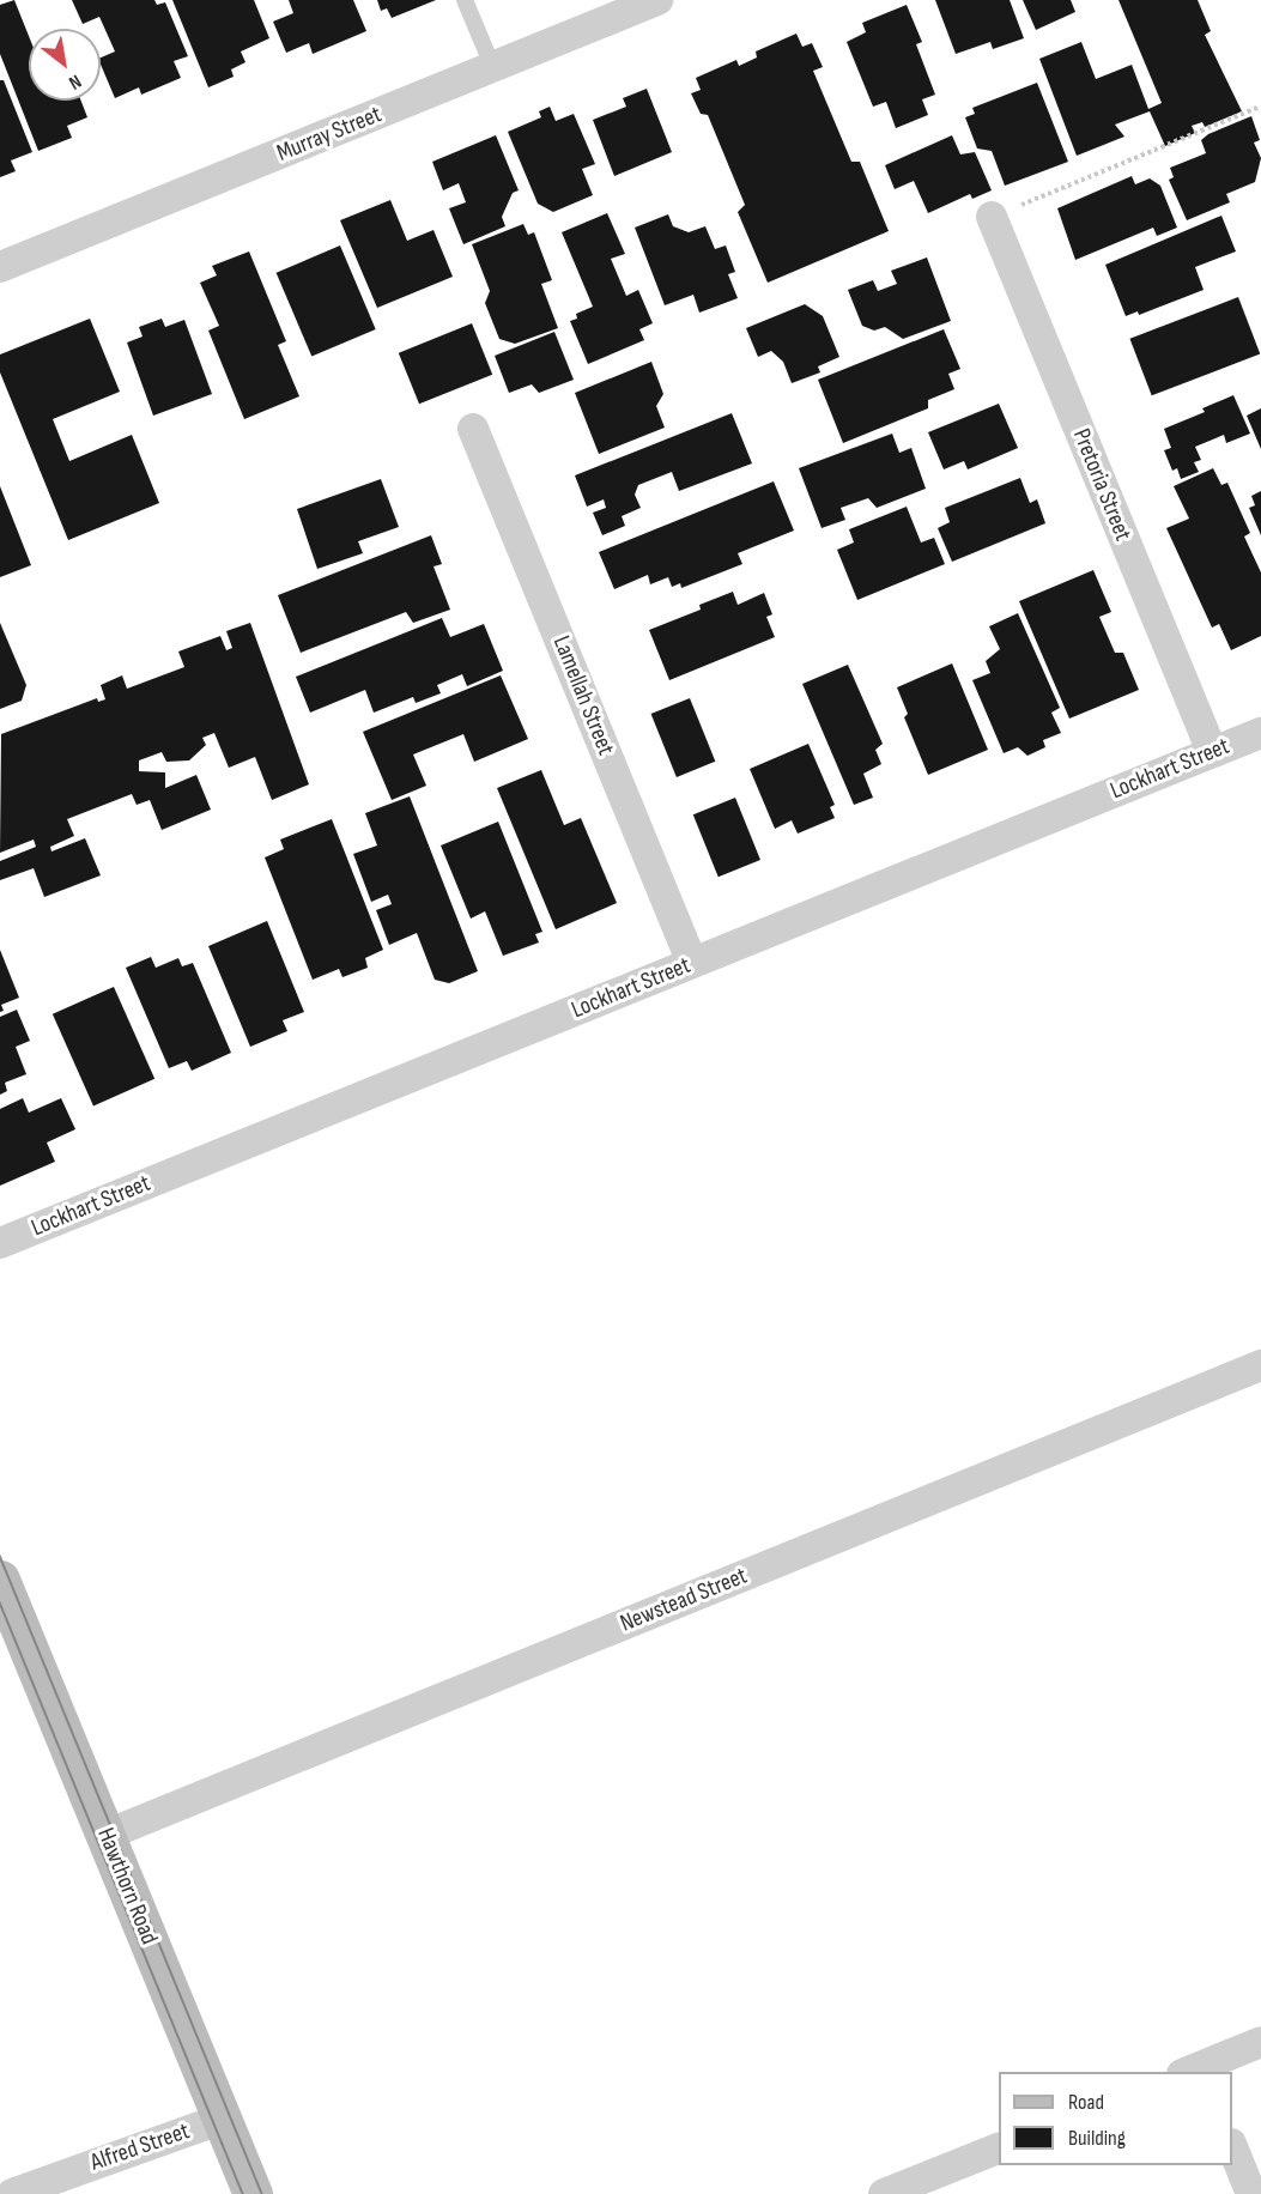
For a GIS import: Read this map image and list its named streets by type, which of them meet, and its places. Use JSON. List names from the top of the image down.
{
  "streets": {
    "main road": ["Hawthorn Road"],
    "street": [
      "Murray Street",
      "Pretoria Street",
      "Lamellah Street",
      "Lockhart Street",
      "Newstead Street",
      "Alfred Street"
    ]
  },
  "crossings": [
    ["Pretoria Street", "Lockhart Street"],
    ["Lamellah Street", "Lockhart Street"],
    ["Newstead Street", "Hawthorn Road"],
    ["Hawthorn Road", "Alfred Street"]
  ],
  "legend": ["Road", "Building"],
  "north": "bottom right"
}
